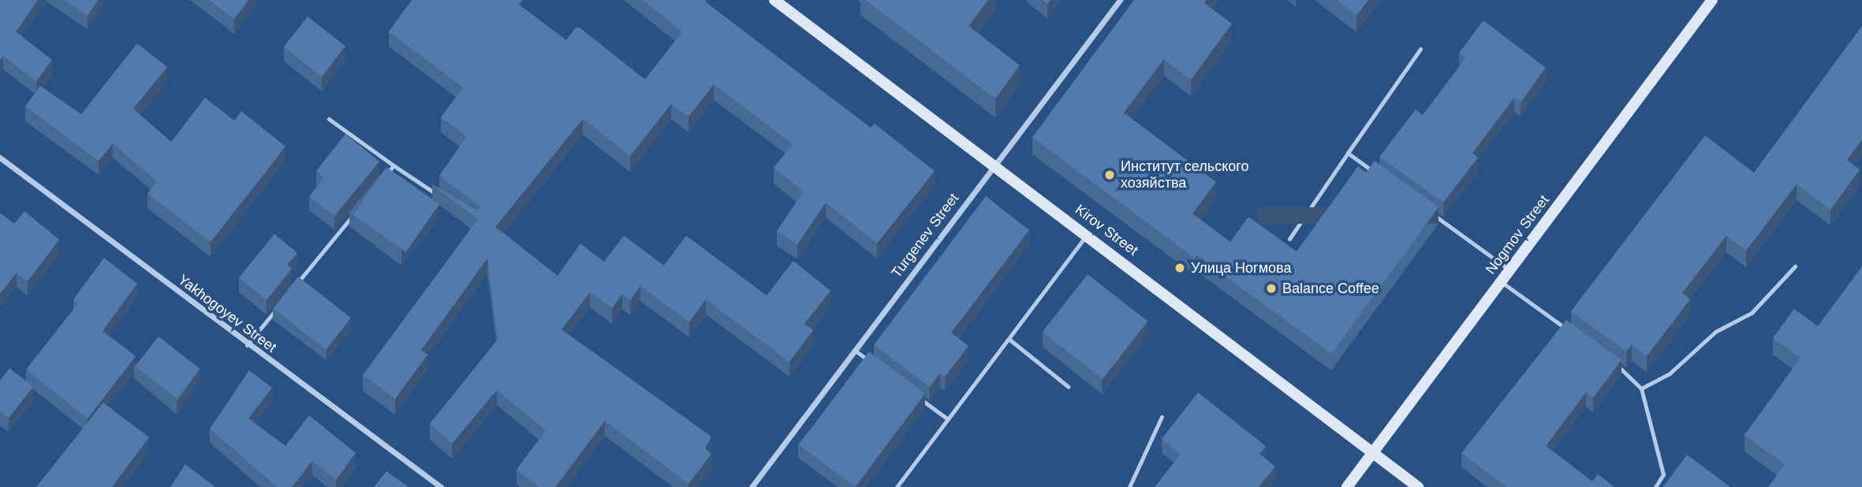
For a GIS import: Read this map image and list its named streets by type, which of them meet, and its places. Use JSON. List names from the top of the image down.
{
  "streets": {
    "main road": ["Kirov Street", "Nogmov Street"],
    "street": ["Turgenev Street", "Yakhogoyev Street"]
  },
  "crossings": [
    ["Kirov Street", "Nogmov Street"],
    ["Kirov Street", "Turgenev Street"]
  ],
  "places": ["Институт сельского хозяйства", "Улица Ногмова", "Balance Coffee"]
}
